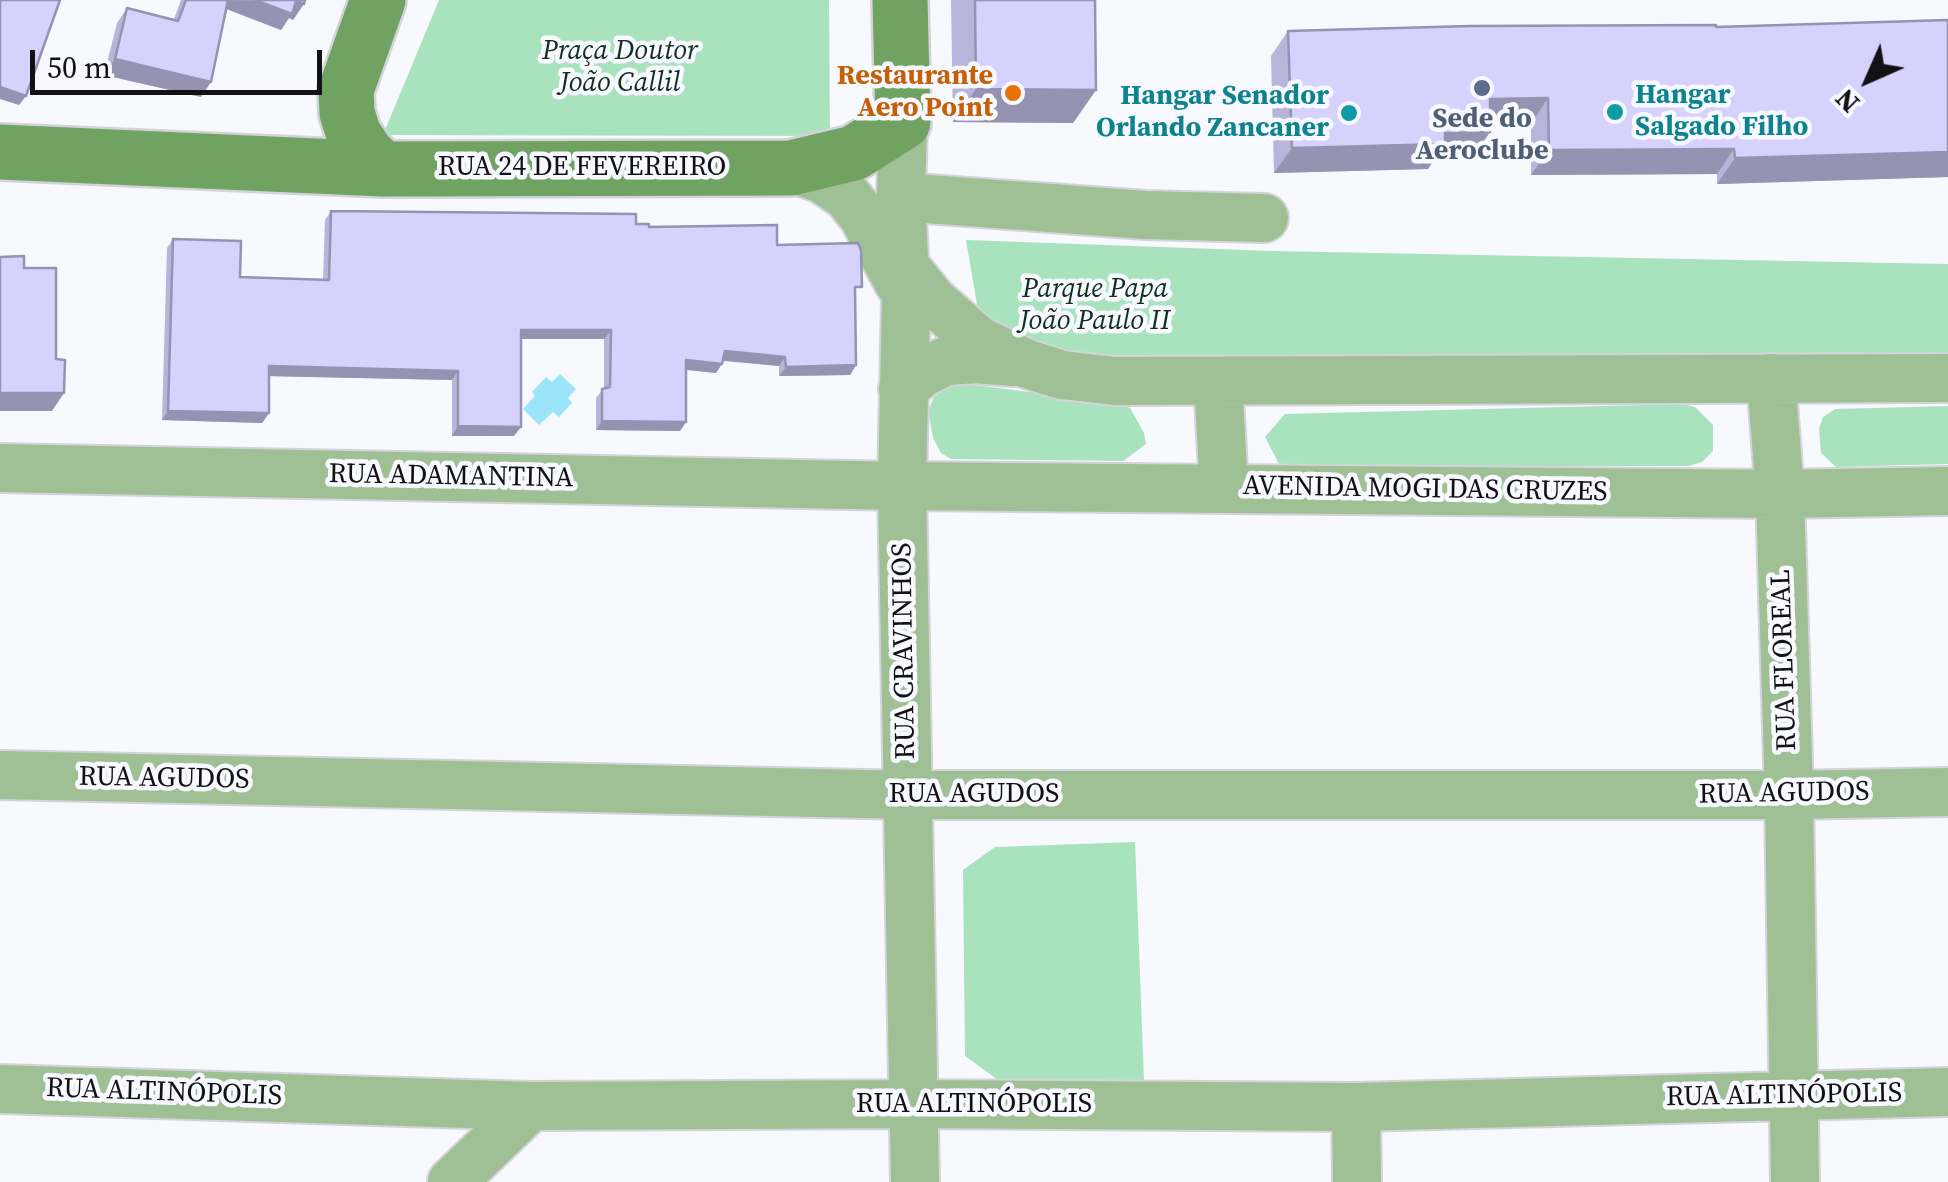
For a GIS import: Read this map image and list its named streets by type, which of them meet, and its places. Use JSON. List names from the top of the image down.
{
  "streets": {
    "main road": ["RUA 24 DE FEVEREIRO"],
    "street": [
      "RUA ADAMANTINA",
      "AVENIDA MOGI DAS CRUZES",
      "RUA CRAVINHOS",
      "RUA FLOREAL",
      "RUA AGUDOS",
      "RUA ALTINÓPOLIS"
    ]
  },
  "crossings": [
    ["RUA 24 DE FEVEREIRO", "RUA CRAVINHOS"],
    ["RUA ADAMANTINA", "AVENIDA MOGI DAS CRUZES"],
    ["RUA ADAMANTINA", "RUA CRAVINHOS"],
    ["AVENIDA MOGI DAS CRUZES", "RUA CRAVINHOS"],
    ["AVENIDA MOGI DAS CRUZES", "RUA FLOREAL"],
    ["RUA CRAVINHOS", "RUA AGUDOS"],
    ["RUA CRAVINHOS", "RUA ALTINÓPOLIS"],
    ["RUA FLOREAL", "RUA AGUDOS"],
    ["RUA FLOREAL", "RUA ALTINÓPOLIS"]
  ],
  "parks": ["Praça Doutor João Callil", "Parque Papa João Paulo II"],
  "places": [
    "Sede do Aeroclube",
    "Restaurante Aero Point",
    "Hangar Salgado Filho",
    "Hangar Senador Orlando Zancaner"
  ],
  "scale_bar": "50 m",
  "north": "bottom left"
}
